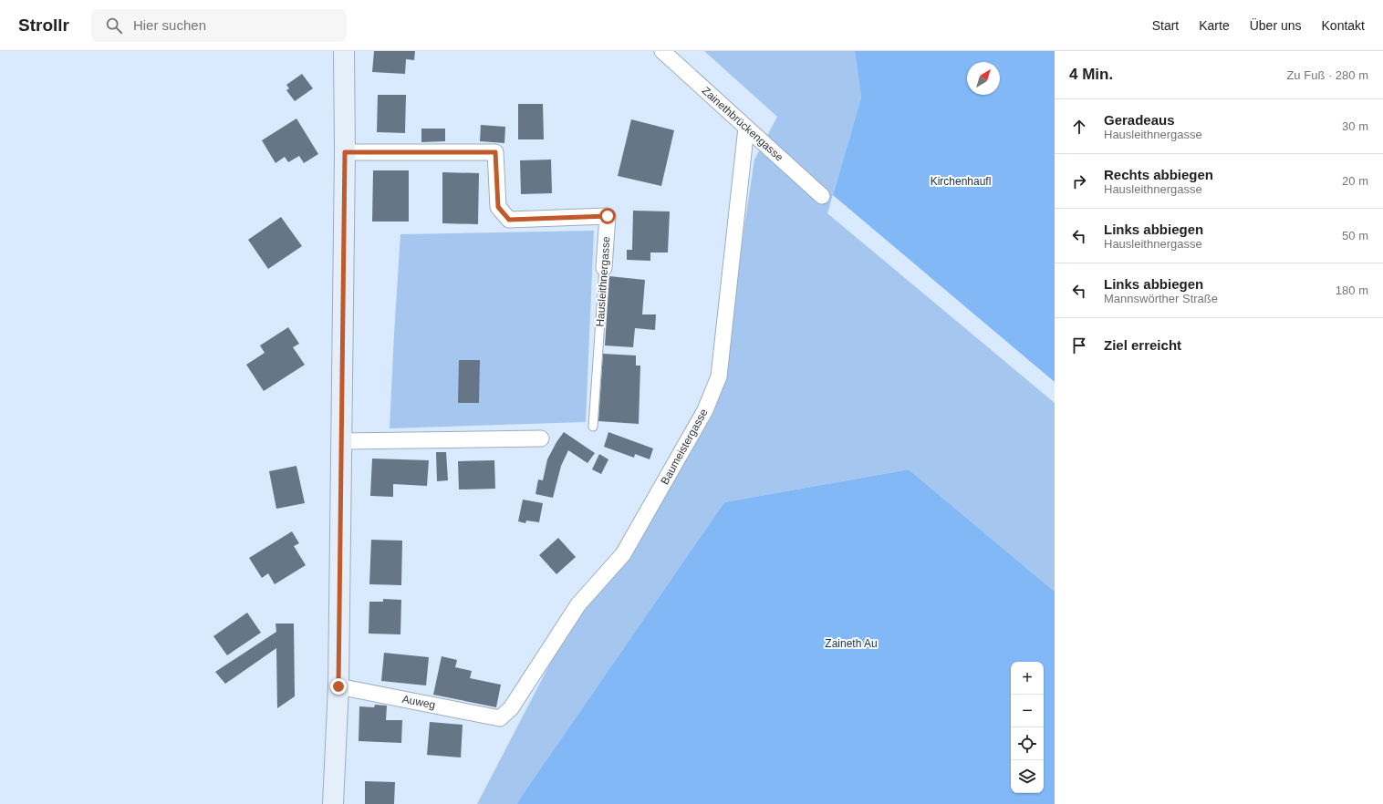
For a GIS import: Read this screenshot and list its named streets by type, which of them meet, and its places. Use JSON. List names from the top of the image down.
{
  "streets": {
    "street": [
      "Zainethbrückengasse",
      "Hausleithnergasse",
      "Baumeistergasse",
      "Auweg"
    ]
  },
  "crossings": [
    ["Zainethbrückengasse", "Baumeistergasse"],
    ["Baumeistergasse", "Auweg"]
  ],
  "parks": ["Kirchenhaufl", "Zaineth Au"],
  "north": "top right",
  "page": {
    "header": "Strollr",
    "search": "Hier suchen",
    "nav": [
      "Start",
      "Karte",
      "Über uns",
      "Kontakt"
    ],
    "heading": ["4 Min.", "Zu Fuß · 280 m"],
    "list": [
      ["Geradeaus", "Hausleithnergasse", "30 m"],
      ["Rechts abbiegen", "Hausleithnergasse", "20 m"],
      ["Links abbiegen", "Hausleithnergasse", "50 m"],
      ["Links abbiegen", "Mannswörther Straße", "180 m"],
      "Ziel erreicht"
    ],
    "map_buttons": ["+", "−"]
  }
}
